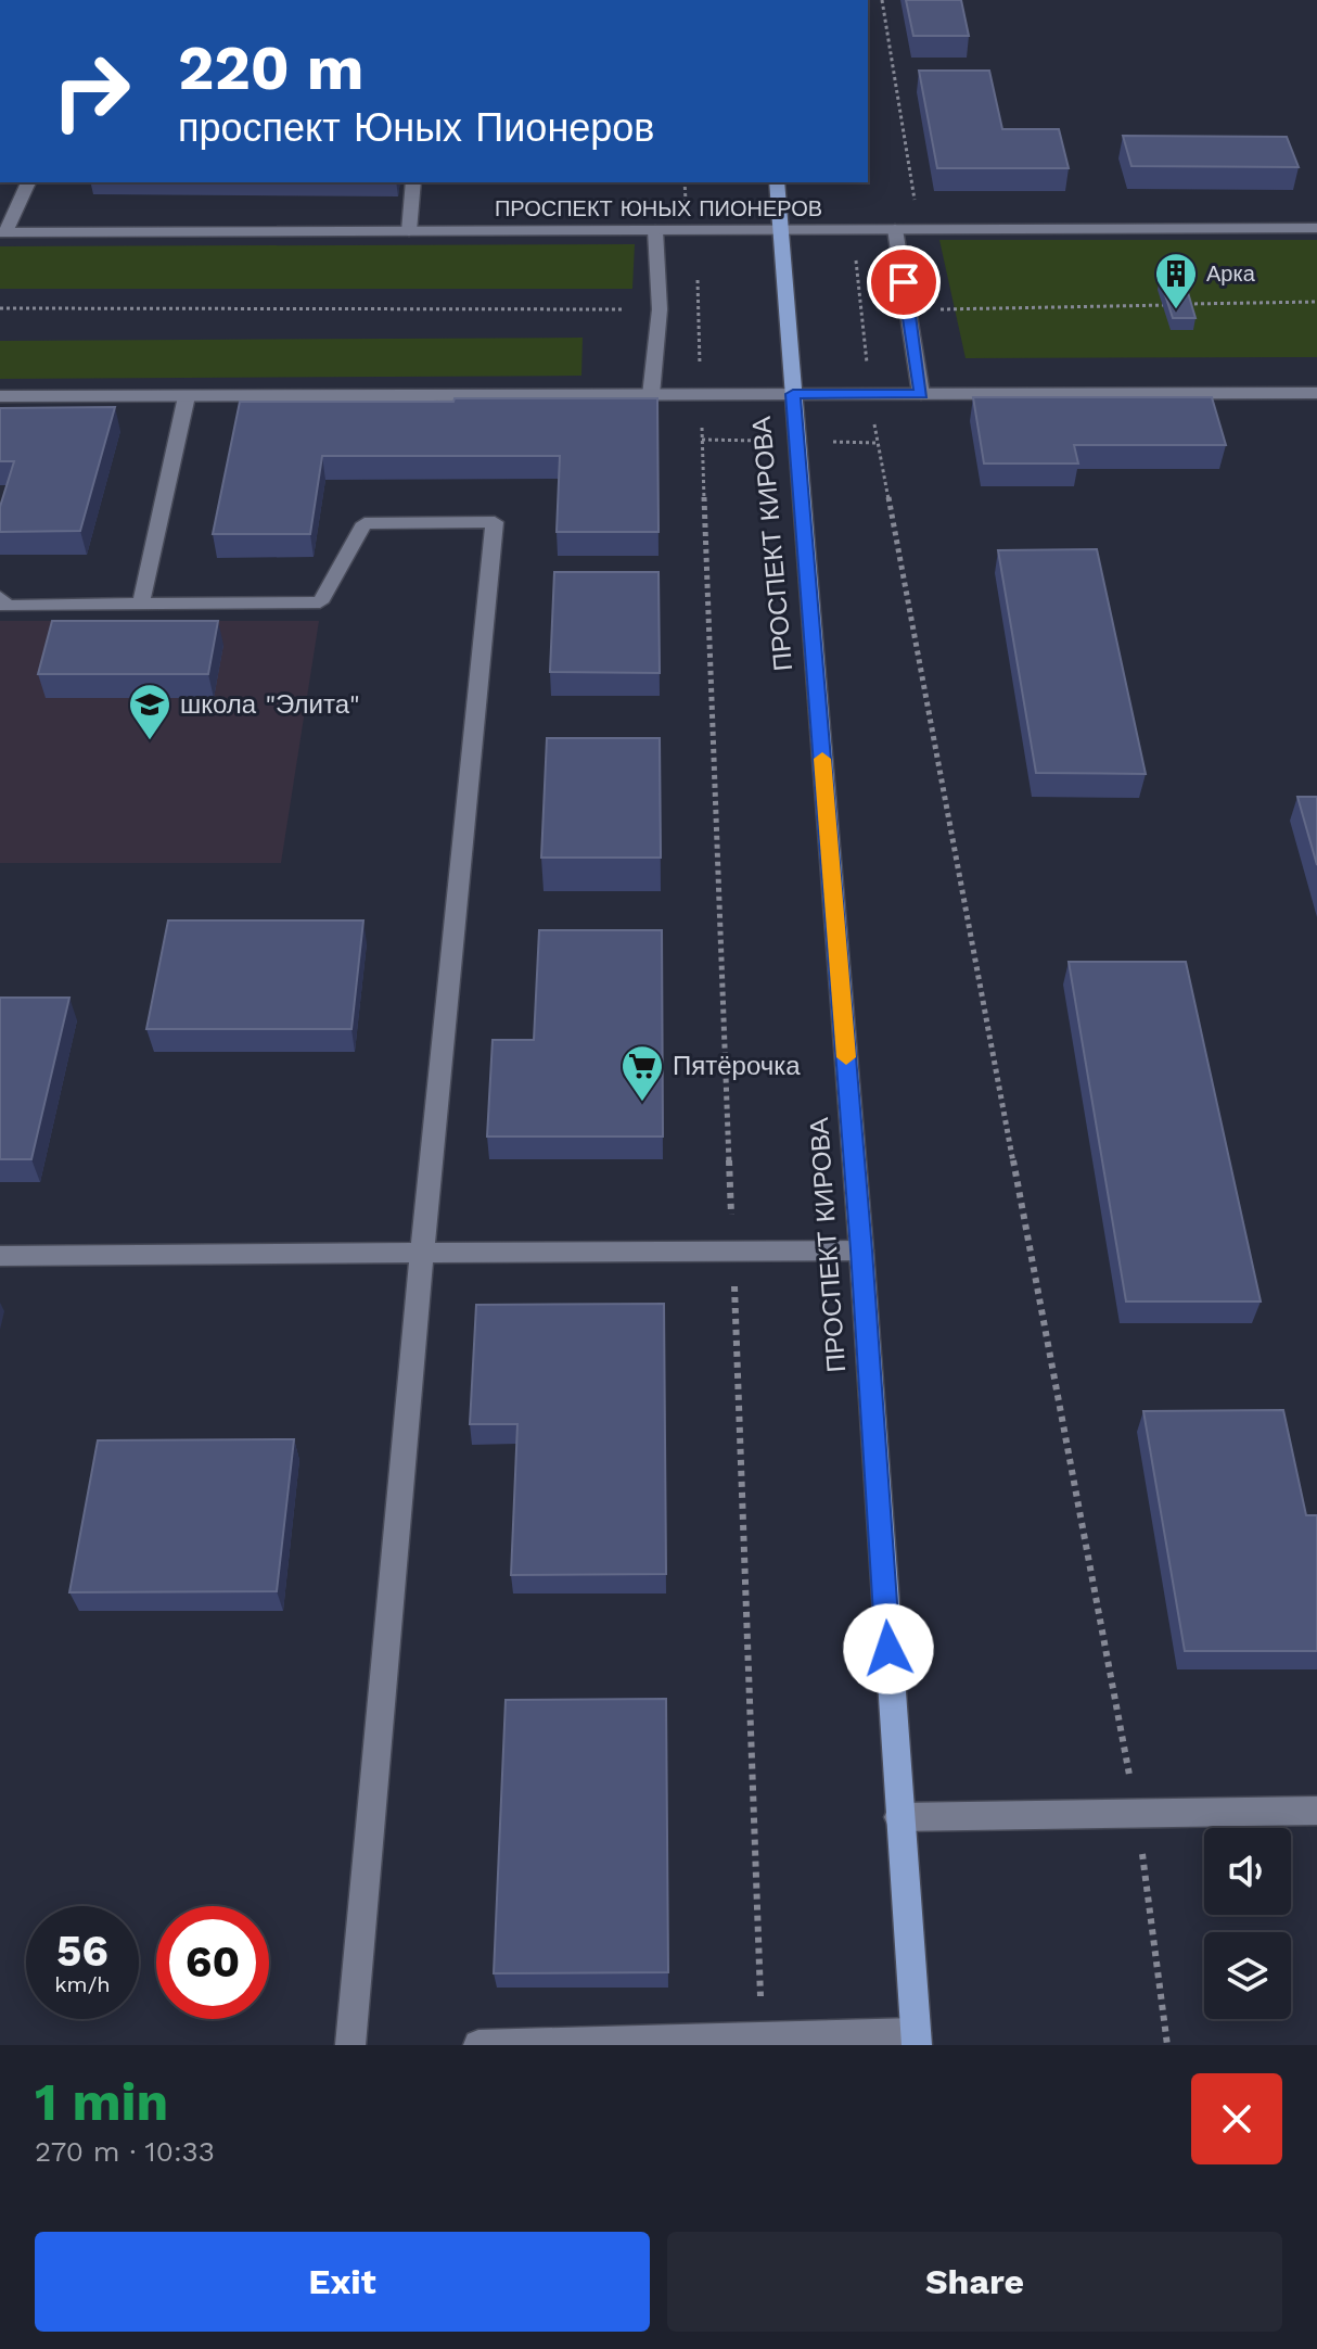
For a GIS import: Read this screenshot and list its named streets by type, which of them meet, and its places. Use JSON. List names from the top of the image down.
{
  "streets": {
    "main road": ["ПРОСПЕКТ КИРОВА"],
    "street": ["ПРОСПЕКТ ЮНЫХ ПИОНЕРОВ"]
  },
  "crossings": [
    ["ПРОСПЕКТ ЮНЫХ ПИОНЕРОВ", "ПРОСПЕКТ КИРОВА"]
  ],
  "places": {
    "building": ["Арка"],
    "school or university": ["школа \"Элита\""],
    "supermarket": ["Пятёрочка"]
  },
  "page": {
    "turn": ["220 m", "проспект Юных Пионеров"],
    "speed": "56 km/h",
    "limit": "60",
    "heading": ["1 min", "270 m · 10:33"],
    "buttons": ["Exit", "Share"]
  }
}
